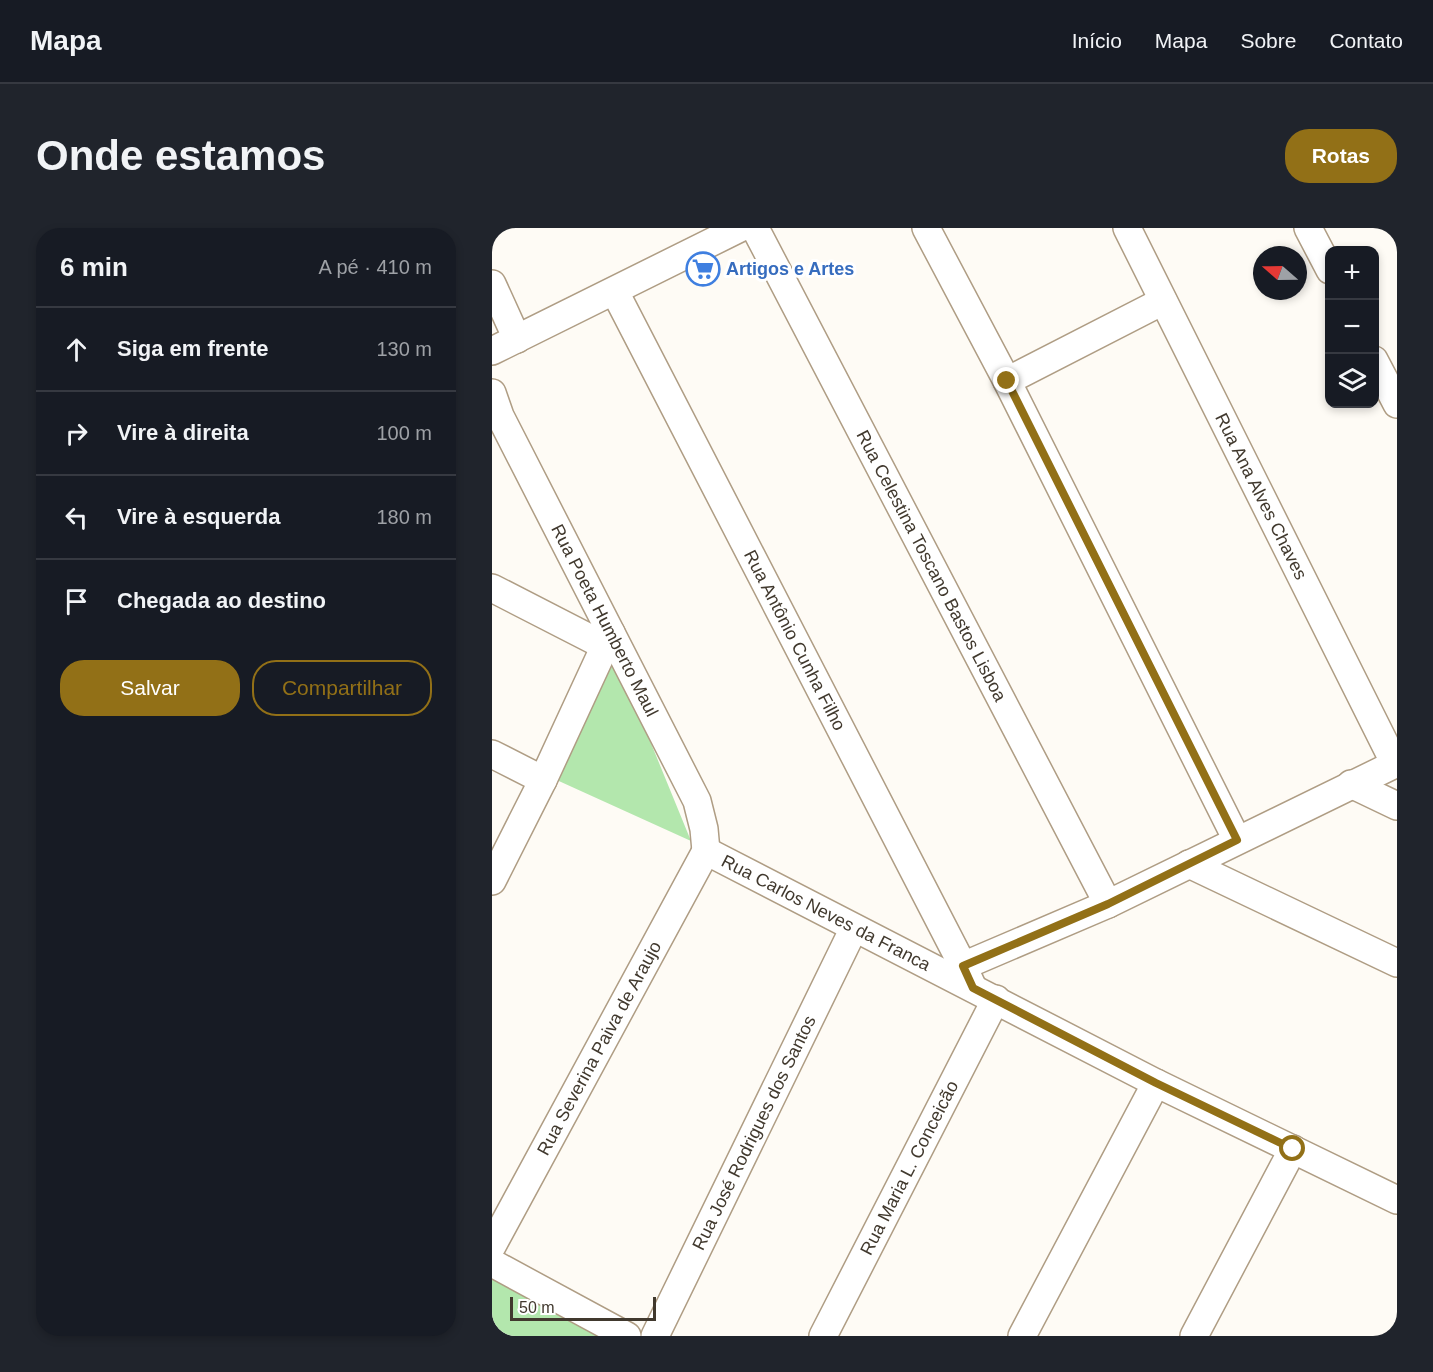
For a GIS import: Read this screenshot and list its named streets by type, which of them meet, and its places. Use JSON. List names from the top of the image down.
{
  "streets": {
    "street": [
      "Rua Ana Alves Chaves",
      "Rua Celestina Toscano Bastos Lisboa",
      "Rua Poeta Humberto Maul",
      "Rua Antônio Cunha Filho",
      "Rua Carlos Neves da Franca",
      "Rua Severina Paiva de Araujo",
      "Rua José Rodrigues dos Santos",
      "Rua Maria L. Conceicão"
    ]
  },
  "crossings": [
    ["Rua Poeta Humberto Maul", "Rua Carlos Neves da Franca"],
    ["Rua Poeta Humberto Maul", "Rua Severina Paiva de Araujo"],
    ["Rua Antônio Cunha Filho", "Rua Carlos Neves da Franca"],
    ["Rua Antônio Cunha Filho", "Rua Maria L. Conceicão"],
    ["Rua Carlos Neves da Franca", "Rua Severina Paiva de Araujo"],
    ["Rua Carlos Neves da Franca", "Rua José Rodrigues dos Santos"],
    ["Rua Carlos Neves da Franca", "Rua Maria L. Conceicão"]
  ],
  "places": {
    "supermarket": ["Artigos e Artes"]
  },
  "scale_bar": "50 m",
  "north": "left",
  "page": {
    "header": "Mapa",
    "nav": [
      "Início",
      "Mapa",
      "Sobre",
      "Contato"
    ],
    "buttons": [
      "Rotas",
      ["Salvar", "Compartilhar"]
    ],
    "title": "Onde estamos",
    "heading": ["6 min", "A pé · 410 m"],
    "map_buttons": ["+", "−"],
    "list": [
      ["Siga em frente", "130 m"],
      ["Vire à direita", "100 m"],
      ["Vire à esquerda", "180 m"],
      "Chegada ao destino"
    ],
    "scale": "50 m"
  }
}
